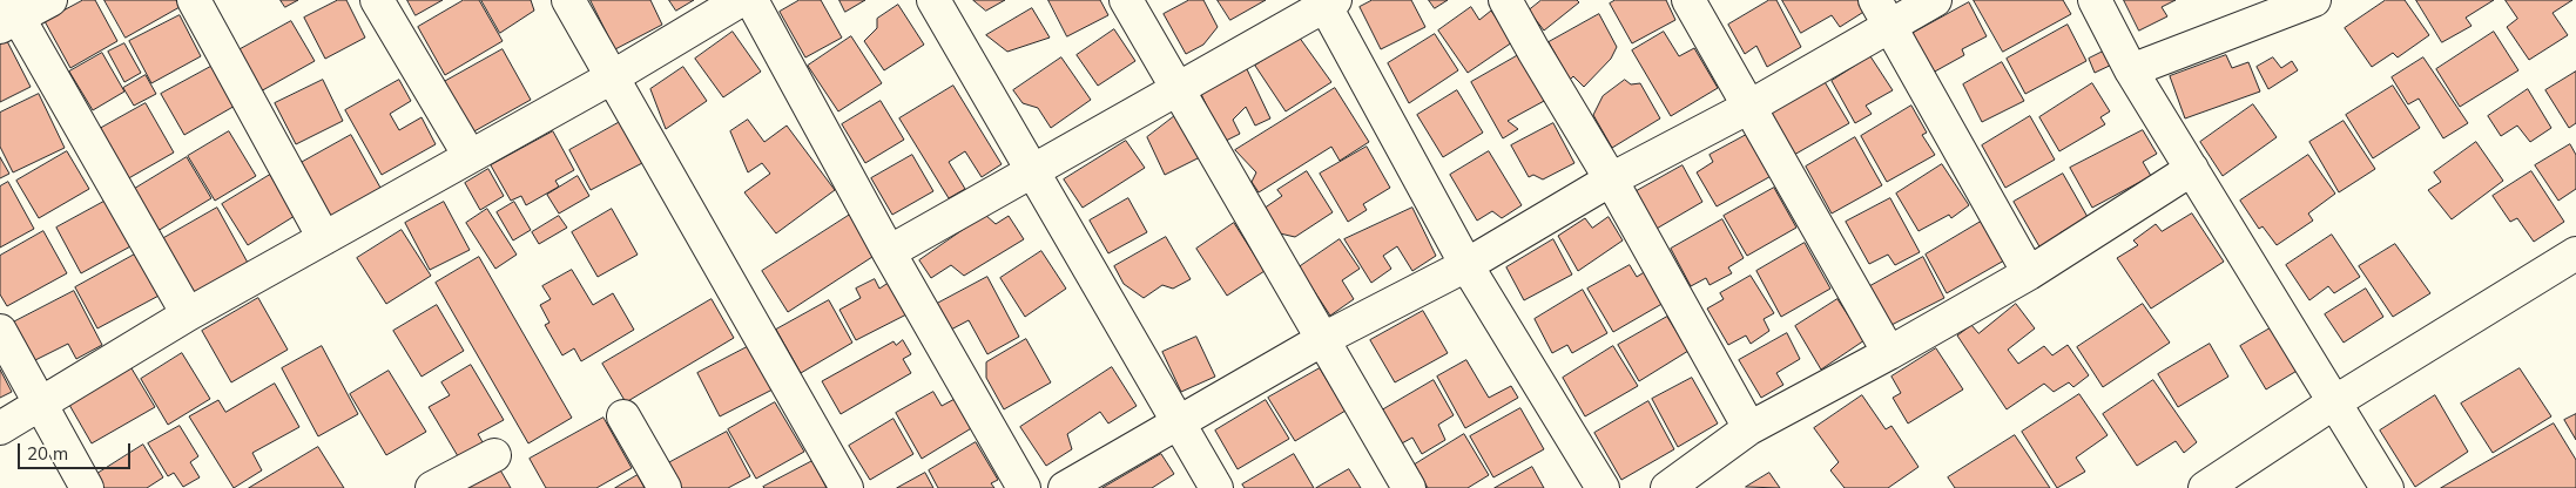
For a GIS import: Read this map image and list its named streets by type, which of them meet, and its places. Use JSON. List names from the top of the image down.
{
  "scale_bar": "20 m"
}
